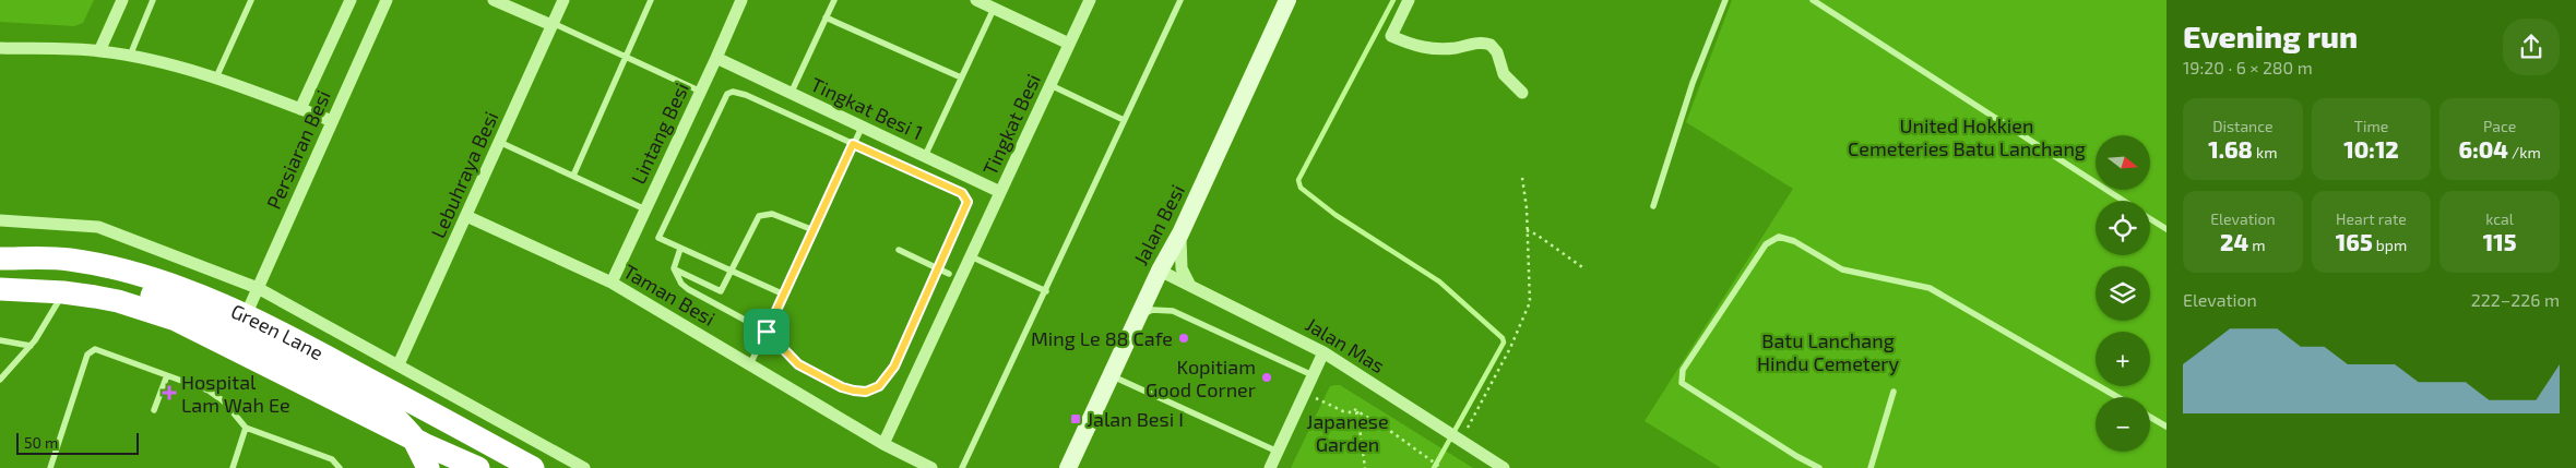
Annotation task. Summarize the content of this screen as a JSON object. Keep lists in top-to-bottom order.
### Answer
{
  "streets": {
    "highway": ["Green Lane"],
    "street": [
      "Tingkat Besi 1",
      "Tingkat Besi",
      "Lintang Besi",
      "Persiaran Besi",
      "Lebuhraya Besi",
      "Jalan Besi",
      "Taman Besi",
      "Jalan Mas"
    ]
  },
  "crossings": [
    ["Tingkat Besi 1", "Tingkat Besi"],
    ["Tingkat Besi 1", "Lintang Besi"],
    ["Tingkat Besi", "Taman Besi"],
    ["Lintang Besi", "Taman Besi"],
    ["Persiaran Besi", "Green Lane"],
    ["Lebuhraya Besi", "Taman Besi"],
    ["Jalan Besi", "Jalan Mas"]
  ],
  "parks": ["United Hokkien Cemeteries Batu Lanchang", "Batu Lanchang Hindu Cemetery", "Japanese Garden"],
  "places": {
    "other": ["Ming Le 88 Cafe", "Kopitiam Good Corner"],
    "health": ["Hospital Lam Wah Ee"],
    "transit": ["Jalan Besi I"]
  },
  "scale_bar": "50 m",
  "north": "right",
  "page": {
    "heading": ["Evening run", "19:20 · 6 × 280 m"],
    "stats": [
      ["Distance", "1.68 km"],
      ["Time", "10:12"],
      ["Pace", "6:04 /km"],
      ["Elevation", "24 m"],
      ["Heart rate", "165 bpm"],
      ["kcal", "115"]
    ],
    "map_buttons": ["+", "−"],
    "chart": ["Elevation", "222–226 m"],
    "scale": "50 m"
  }
}
